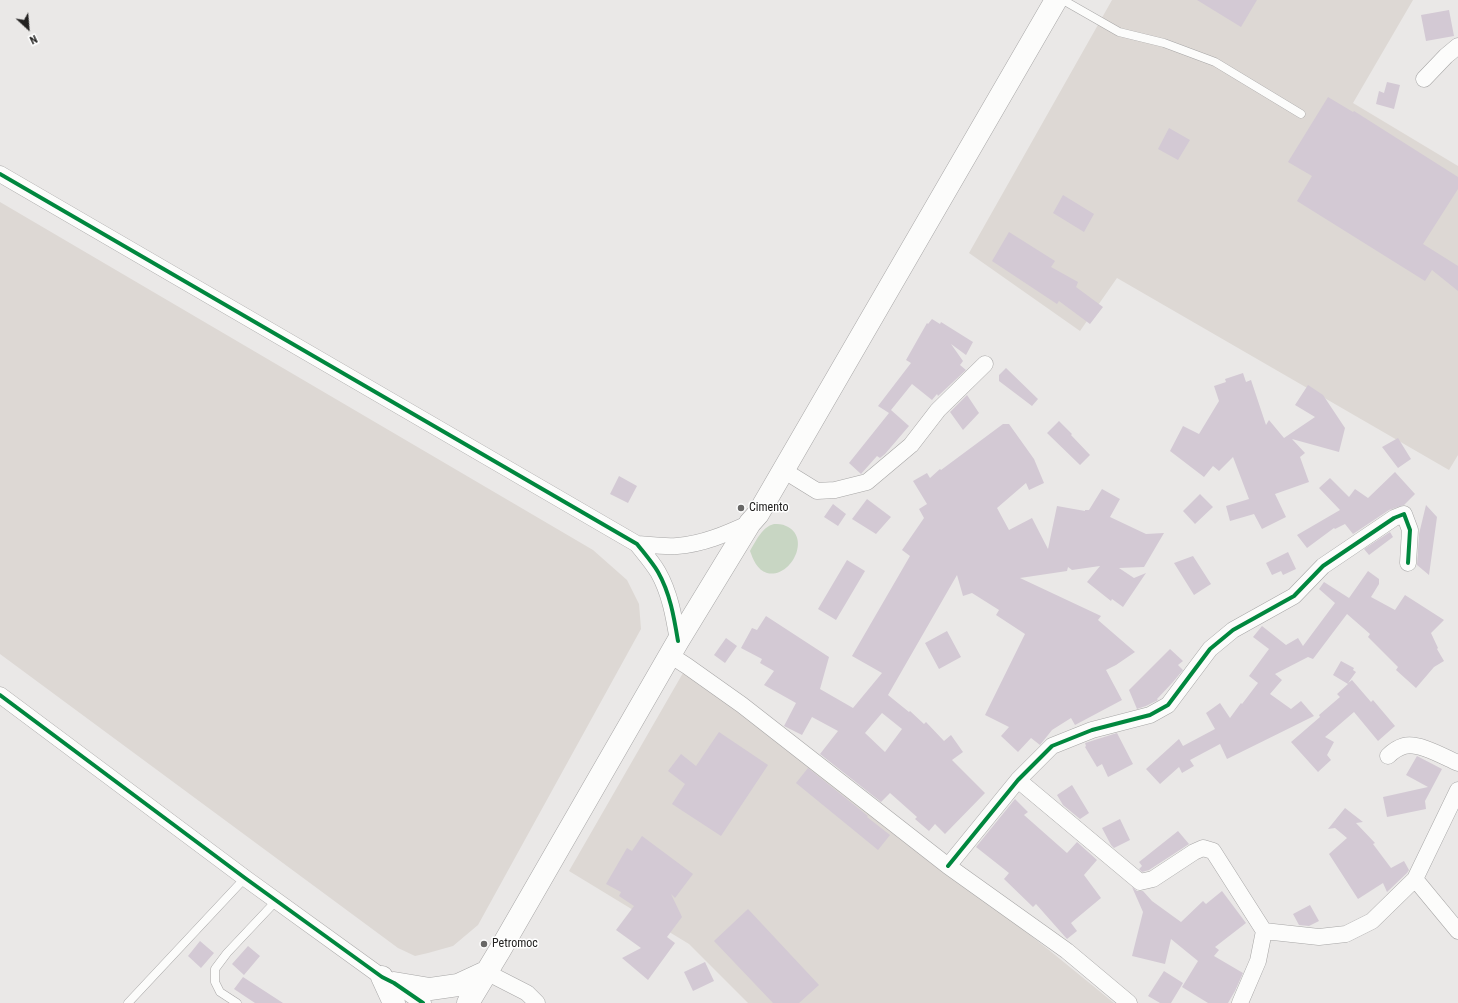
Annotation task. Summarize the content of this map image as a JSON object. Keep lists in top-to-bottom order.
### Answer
{
  "places": ["Cimento", "Petromoc"],
  "north": "bottom right"
}
